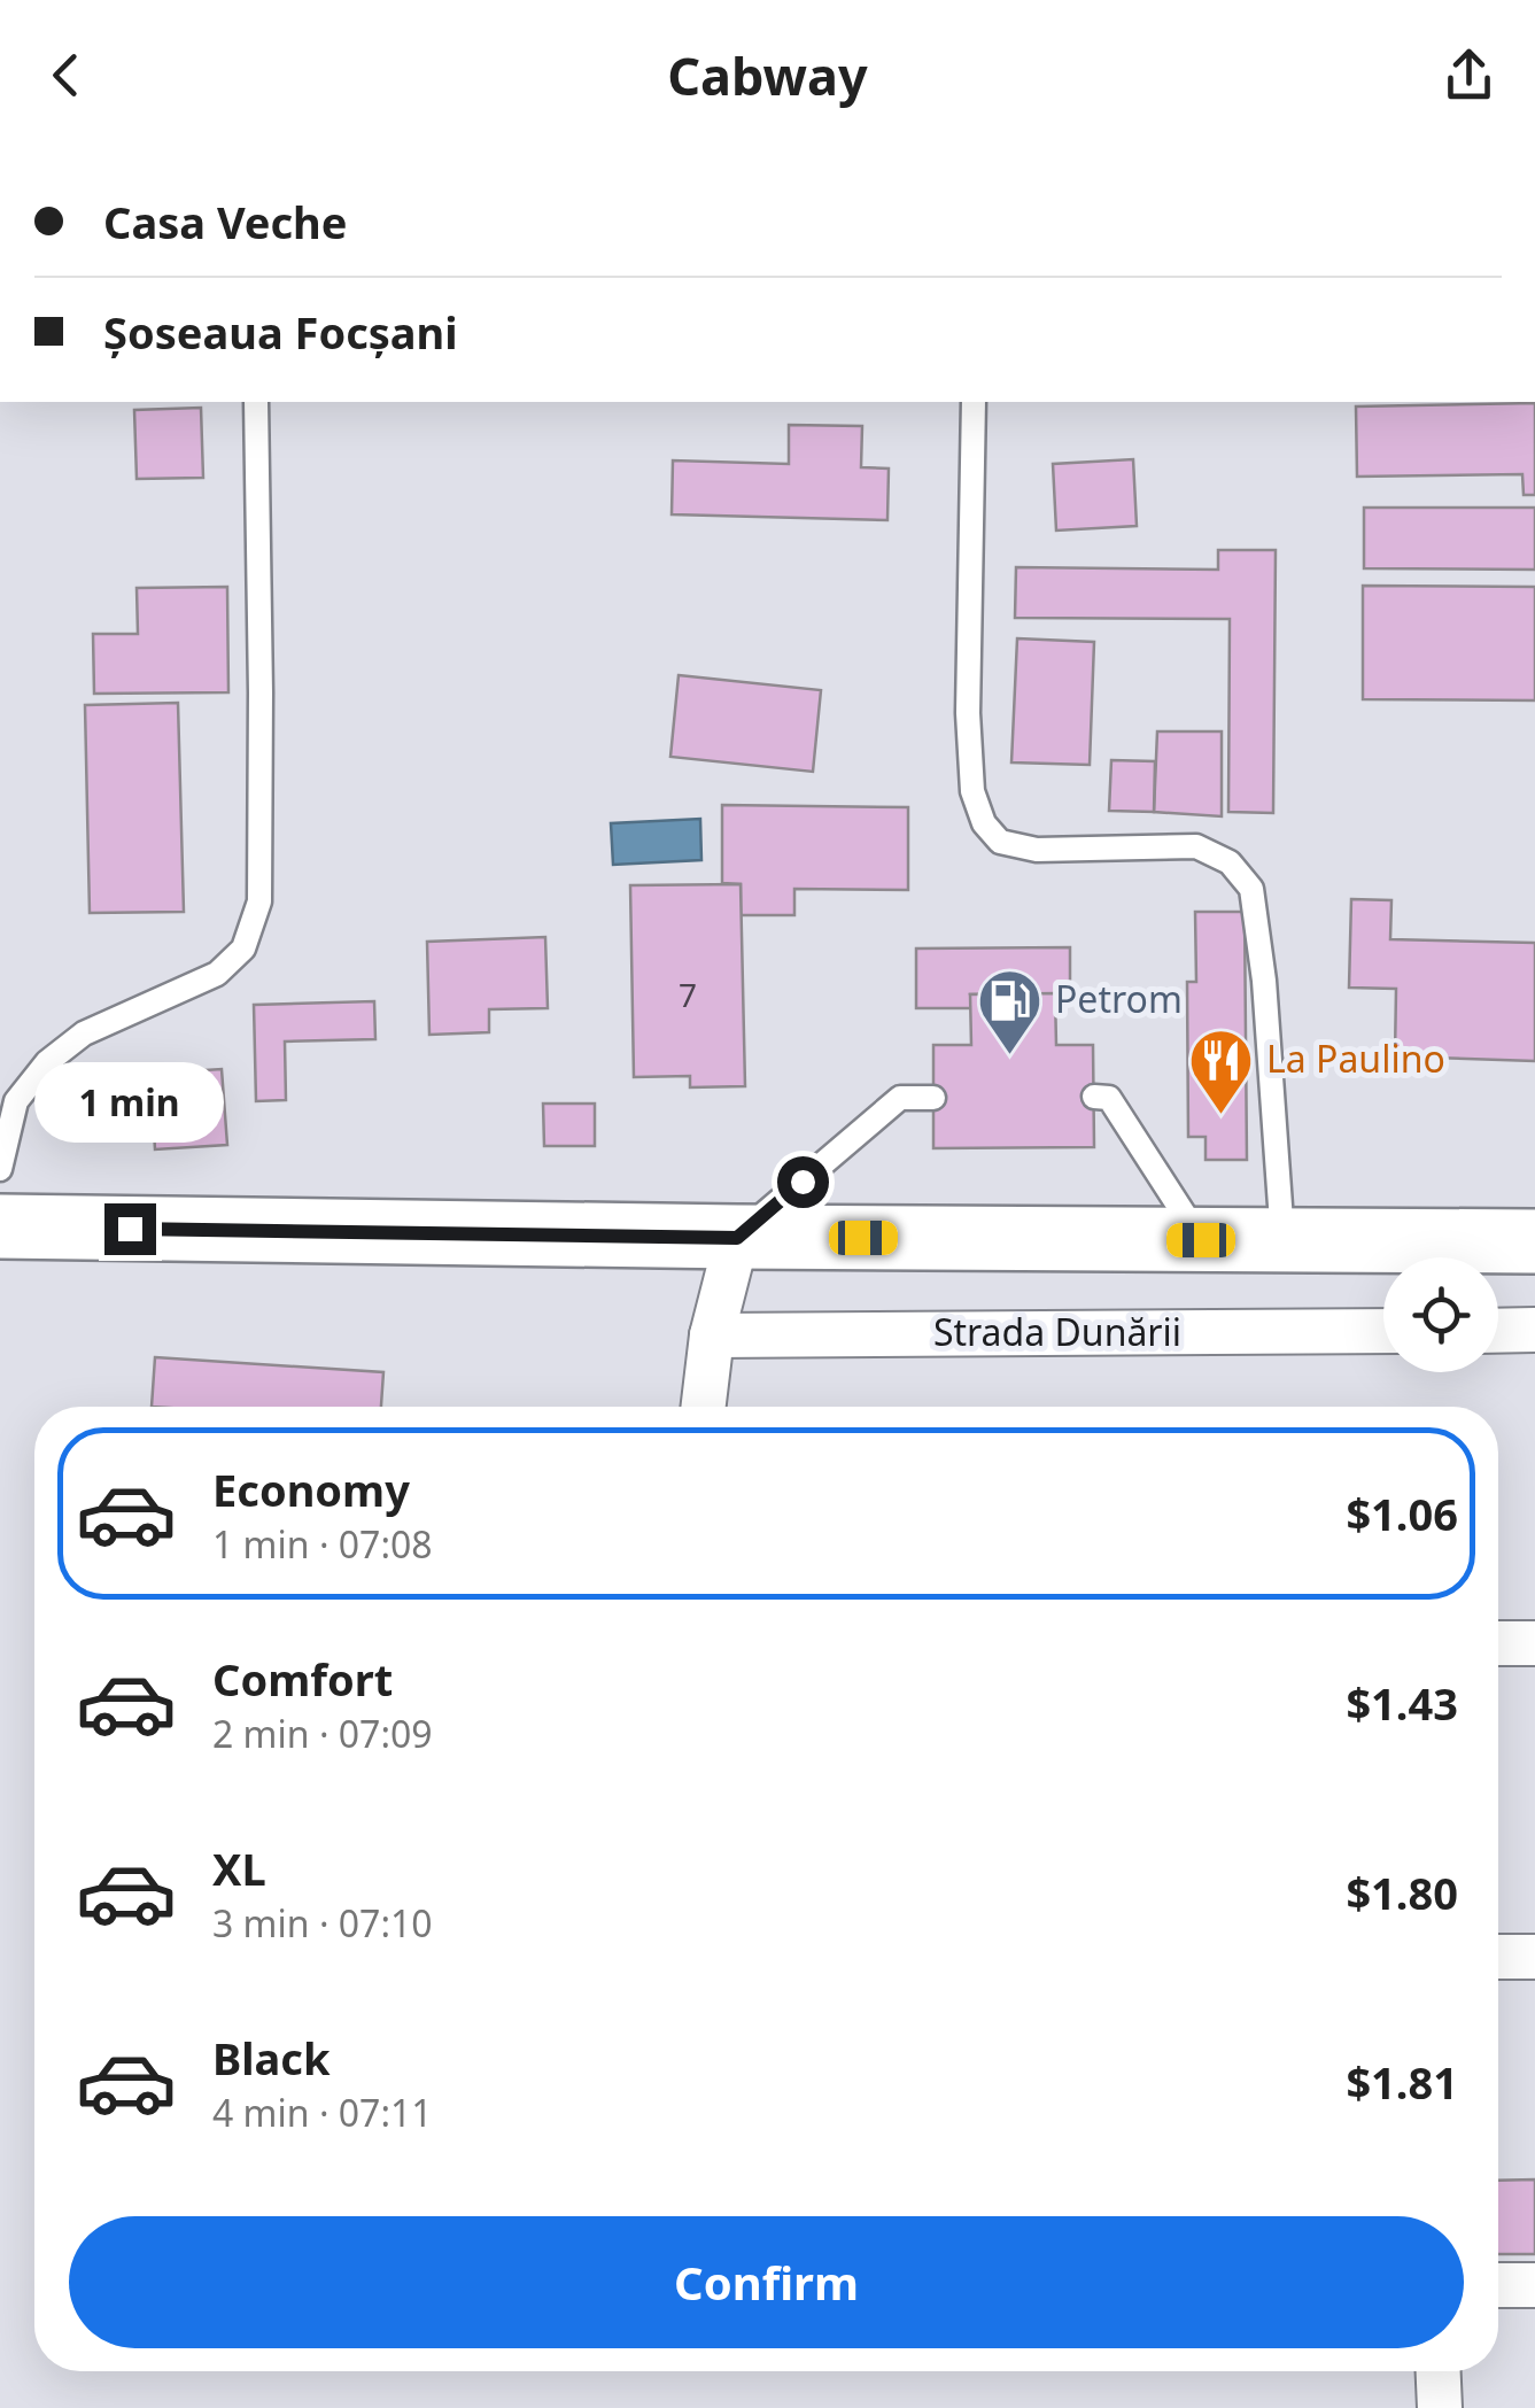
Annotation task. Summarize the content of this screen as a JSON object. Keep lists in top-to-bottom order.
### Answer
{
  "streets": {
    "street": ["Strada Dunării"]
  },
  "places": {
    "fuel station": ["Petrom"],
    "restaurant": ["La Paulino"]
  },
  "house_numbers": ["7"],
  "page": {
    "header": "Cabway",
    "banner": ["Casa Veche", "Șoseaua Focșani"],
    "bubble": "1 min",
    "list": [
      {
        "name": "Economy",
        "note": "1 min · 07:08",
        "value": "$1.06"
      },
      {
        "name": "Comfort",
        "note": "2 min · 07:09",
        "value": "$1.43"
      },
      {
        "name": "XL",
        "note": "3 min · 07:10",
        "value": "$1.80"
      },
      {
        "name": "Black",
        "note": "4 min · 07:11",
        "value": "$1.81"
      }
    ],
    "buttons": "Confirm"
  }
}
